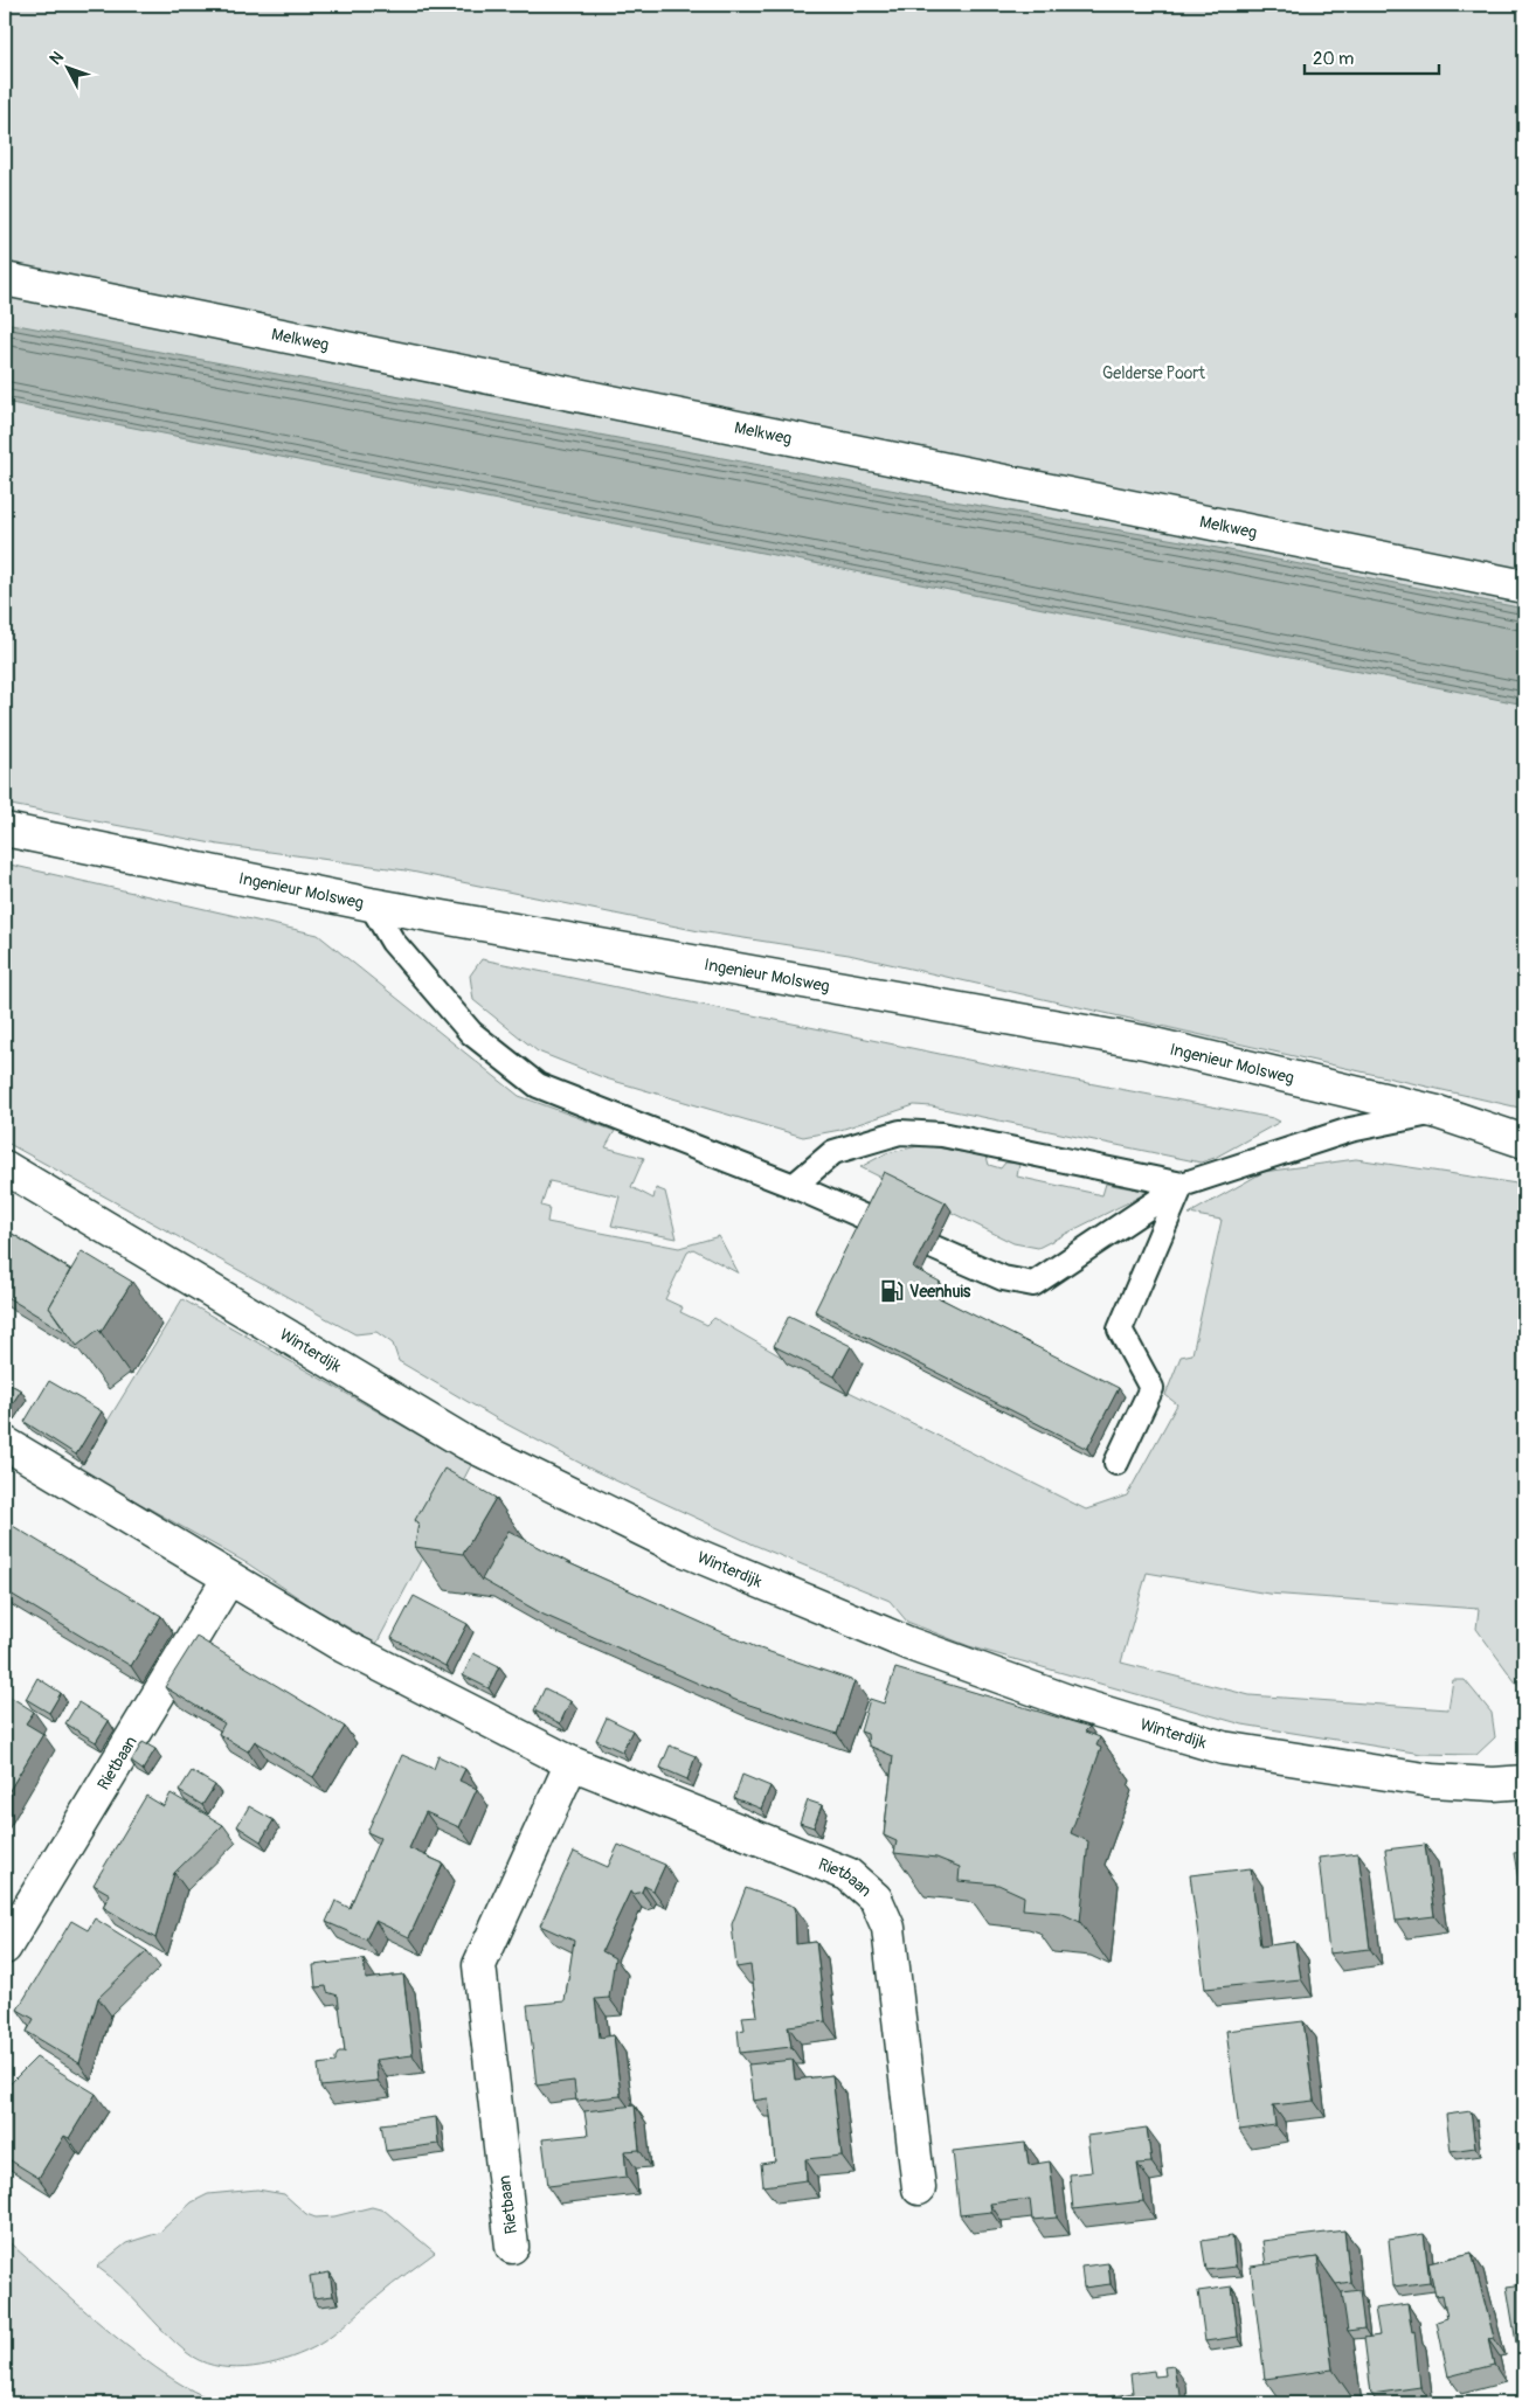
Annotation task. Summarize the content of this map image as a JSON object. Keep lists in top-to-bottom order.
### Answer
{
  "streets": {
    "street": [
      "Melkweg",
      "Ingenieur Molsweg",
      "Winterdijk",
      "Rietbaan"
    ]
  },
  "parks": ["Gelderse Poort"],
  "places": {
    "fuel station": ["Veenhuis"]
  },
  "scale_bar": "20 m",
  "north": "top left"
}
